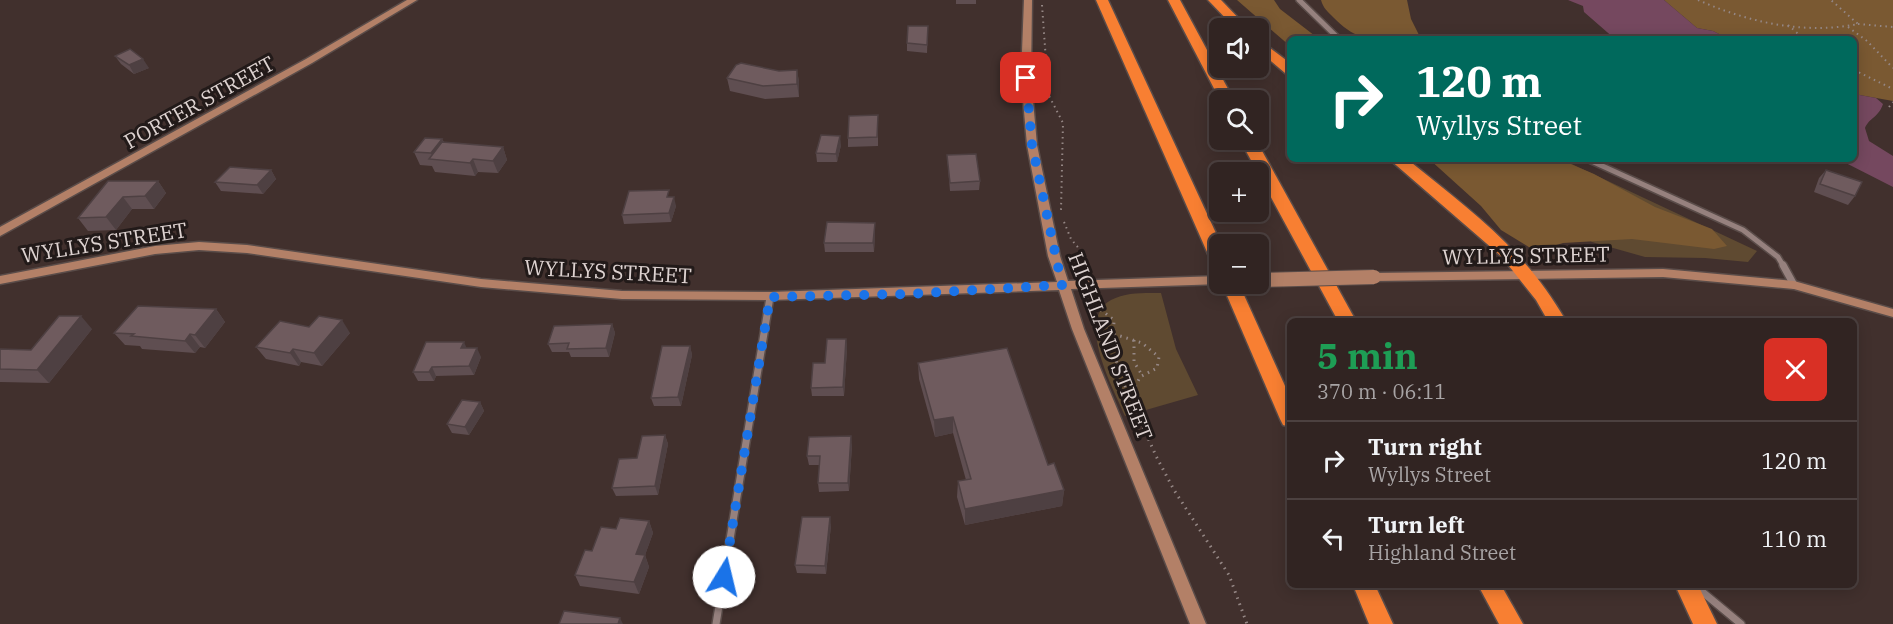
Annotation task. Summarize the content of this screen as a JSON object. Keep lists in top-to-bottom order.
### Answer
{
  "streets": {
    "street": ["PORTER STREET", "WYLLYS STREET", "HIGHLAND STREET"]
  },
  "crossings": [
    ["WYLLYS STREET", "HIGHLAND STREET"]
  ],
  "page": {
    "map_buttons": ["+", "−"],
    "turn": ["120 m", "Wyllys Street"],
    "heading": ["5 min", "370 m · 06:11"],
    "list": [
      {
        "name": "Turn right",
        "note": "Wyllys Street",
        "value": "120 m"
      },
      {
        "name": "Turn left",
        "note": "Highland Street",
        "value": "110 m"
      }
    ]
  }
}
